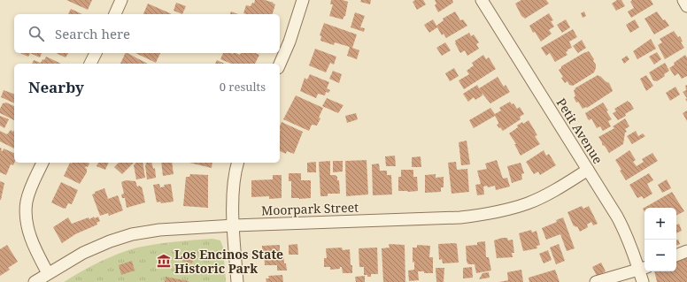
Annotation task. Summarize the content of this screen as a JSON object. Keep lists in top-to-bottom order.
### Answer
{
  "streets": {
    "street": ["Petit Avenue", "Moorpark Street"]
  },
  "crossings": [
    ["Petit Avenue", "Moorpark Street"]
  ],
  "places": {
    "museum": ["Los Encinos State Historic Park"]
  },
  "page": {
    "search": "Search here",
    "heading": ["Nearby", "0 results"],
    "map_buttons": ["+", "−"]
  }
}
